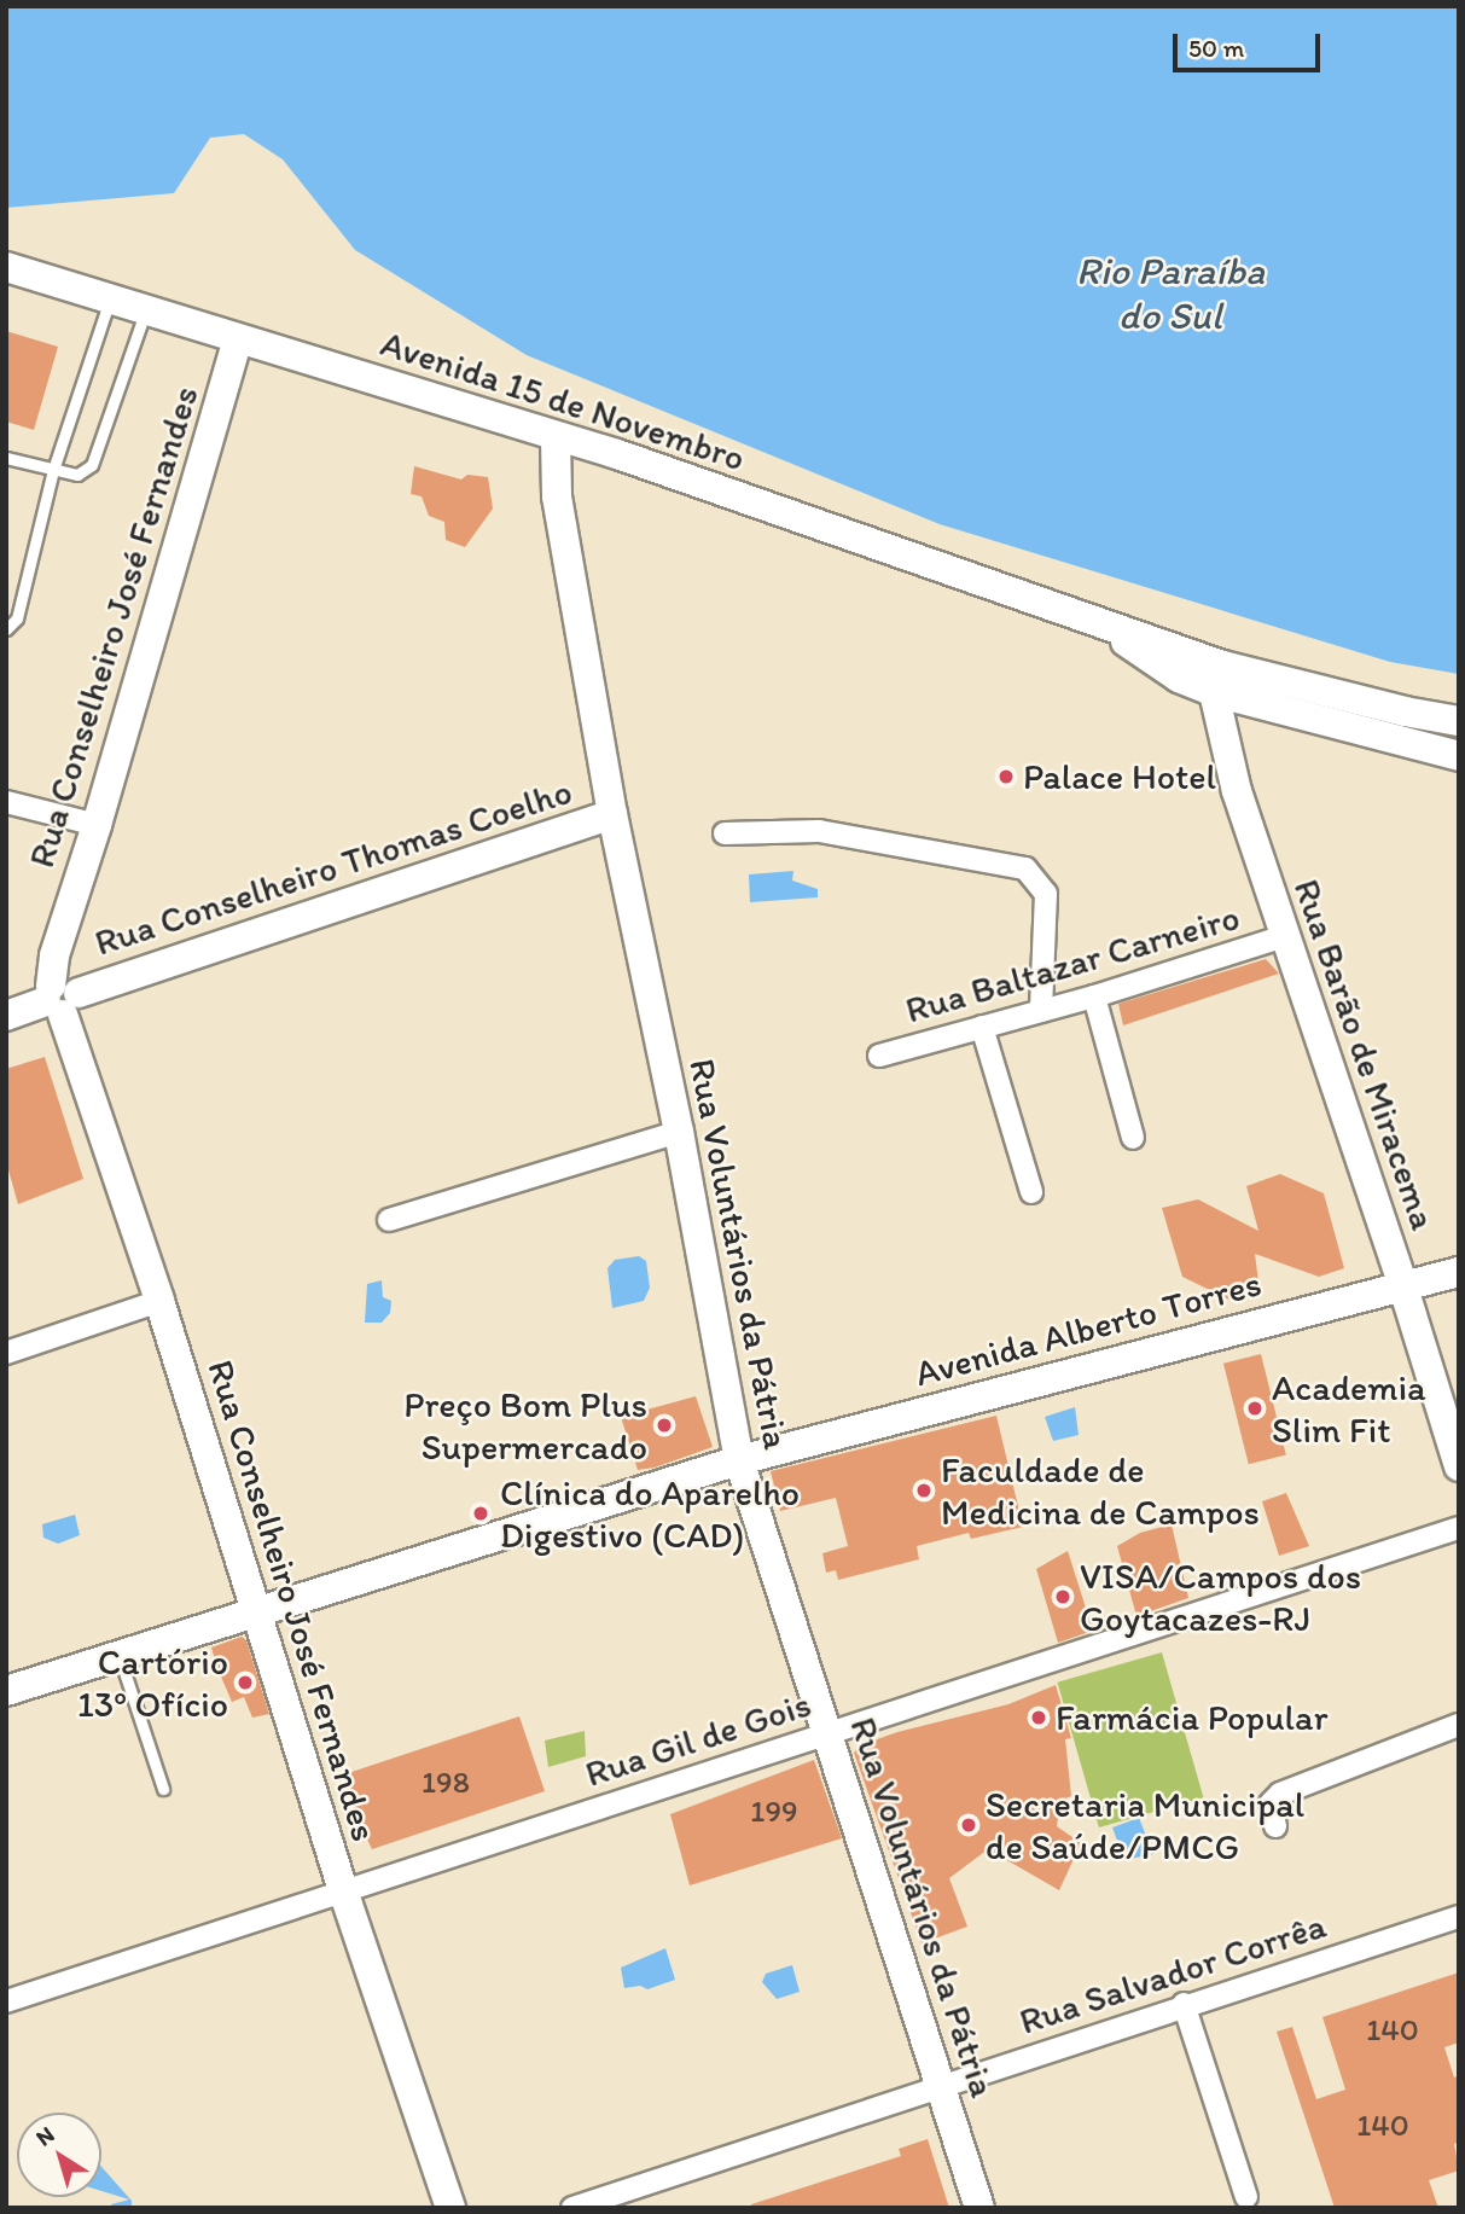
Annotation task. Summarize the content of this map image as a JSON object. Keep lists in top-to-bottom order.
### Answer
{
  "streets": {
    "main road": [
      "Avenida 15 de Novembro",
      "Rua Conselheiro José Fernandes",
      "Rua Conselheiro Thomas Coelho",
      "Rua Barão de Miracema",
      "Rua Voluntários da Pátria",
      "Avenida Alberto Torres"
    ],
    "street": ["Rua Baltazar Carneiro", "Rua Gil de Gois", "Rua Salvador Corrêa"]
  },
  "crossings": [
    ["Avenida 15 de Novembro", "Rua Conselheiro José Fernandes"],
    ["Avenida 15 de Novembro", "Rua Barão de Miracema"],
    ["Avenida 15 de Novembro", "Rua Voluntários da Pátria"],
    ["Rua Conselheiro José Fernandes", "Rua Conselheiro Thomas Coelho"],
    ["Rua Conselheiro José Fernandes", "Avenida Alberto Torres"],
    ["Rua Conselheiro José Fernandes", "Rua Gil de Gois"],
    ["Rua Conselheiro Thomas Coelho", "Rua Voluntários da Pátria"],
    ["Rua Baltazar Carneiro", "Rua Barão de Miracema"],
    ["Rua Barão de Miracema", "Avenida Alberto Torres"],
    ["Rua Voluntários da Pátria", "Avenida Alberto Torres"],
    ["Rua Voluntários da Pátria", "Rua Gil de Gois"],
    ["Rua Voluntários da Pátria", "Rua Salvador Corrêa"]
  ],
  "water": ["Rio Paraíba do Sul"],
  "places": [
    "Palace Hotel",
    "Academia Slim Fit",
    "Preço Bom Plus Supermercado",
    "Faculdade de Medicina de Campos",
    "Clínica do Aparelho Digestivo (CAD)",
    "VISA/Campos dos Goytacazes-RJ",
    "Cartório 13º Ofício",
    "Farmácia Popular",
    "Secretaria Municipal de Saúde/PMCG"
  ],
  "house_numbers": [
    "198",
    "199",
    "140",
    "140"
  ],
  "scale_bar": "50 m",
  "north": "top left"
}
